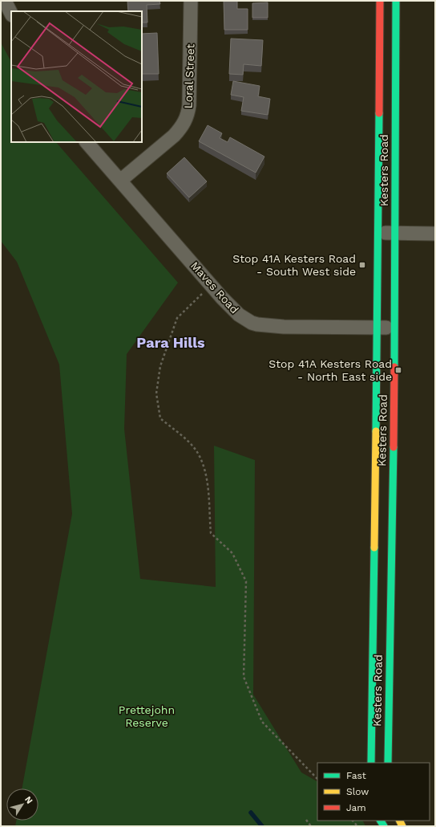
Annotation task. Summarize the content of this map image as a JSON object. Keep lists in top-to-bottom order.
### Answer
{
  "streets": {
    "main road": ["Kesters Road"],
    "street": ["Loral Street", "Maves Road"]
  },
  "crossings": [
    ["Loral Street", "Maves Road"],
    ["Kesters Road", "Maves Road"]
  ],
  "districts": ["Para Hills"],
  "parks": ["Prettejohn Reserve"],
  "places": {
    "transit": ["Stop 41A Kesters Road - South West side", "Stop 41A Kesters Road - North East side"]
  },
  "legend": ["Fast", "Slow", "Jam"],
  "north": "top right"
}
